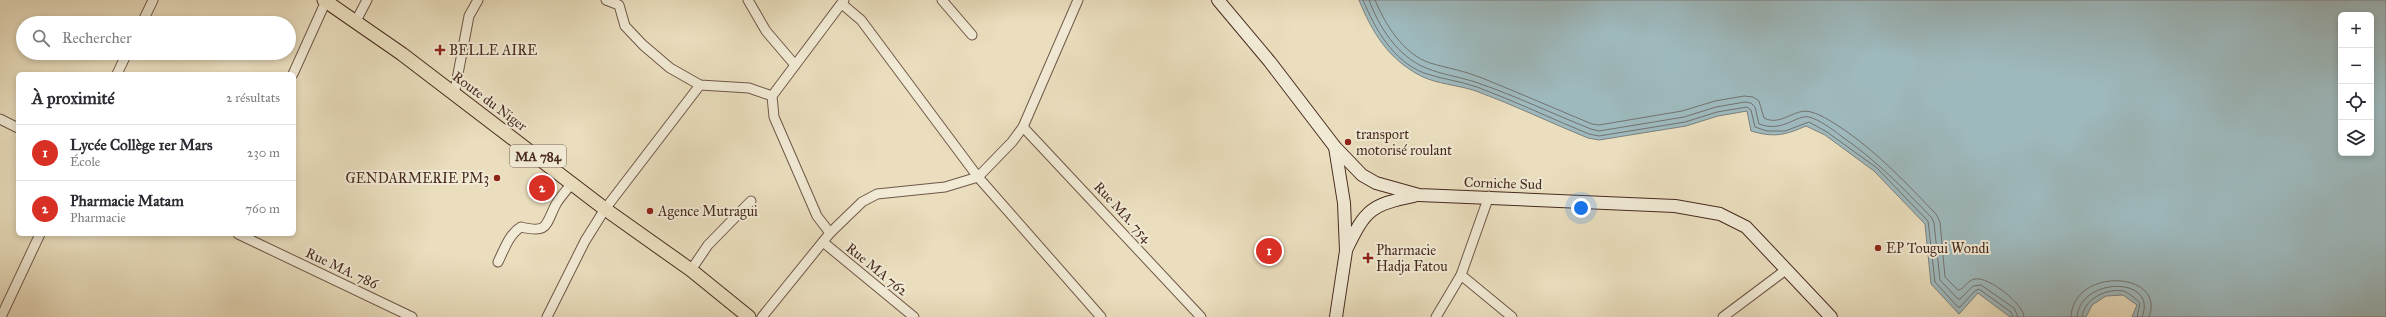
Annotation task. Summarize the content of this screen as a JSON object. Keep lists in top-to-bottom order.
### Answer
{
  "streets": {
    "main road": ["Route du Niger", "MA 784", "Corniche Sud"],
    "street": ["Rue MA. 754", "Rue MA. 786", "Rue MA 762"]
  },
  "places": {
    "health": ["BELLE AIRE", "Pharmacie Hadja Fatou"],
    "other": [
      "transport motorisé roulant",
      "GENDARMERIE PM3",
      "Agence Mutragui",
      "EP Tougui Wondi"
    ]
  },
  "page": {
    "map_buttons": ["+", "−"],
    "search": "Rechercher",
    "heading": ["À proximité", "2 résultats"],
    "list": [
      {
        "mark": "1",
        "name": "Lycée Collège 1er Mars",
        "note": "École",
        "value": "230 m"
      },
      {
        "mark": "2",
        "name": "Pharmacie Matam",
        "note": "Pharmacie",
        "value": "760 m"
      }
    ],
    "pins": ["2", "1"]
  }
}
